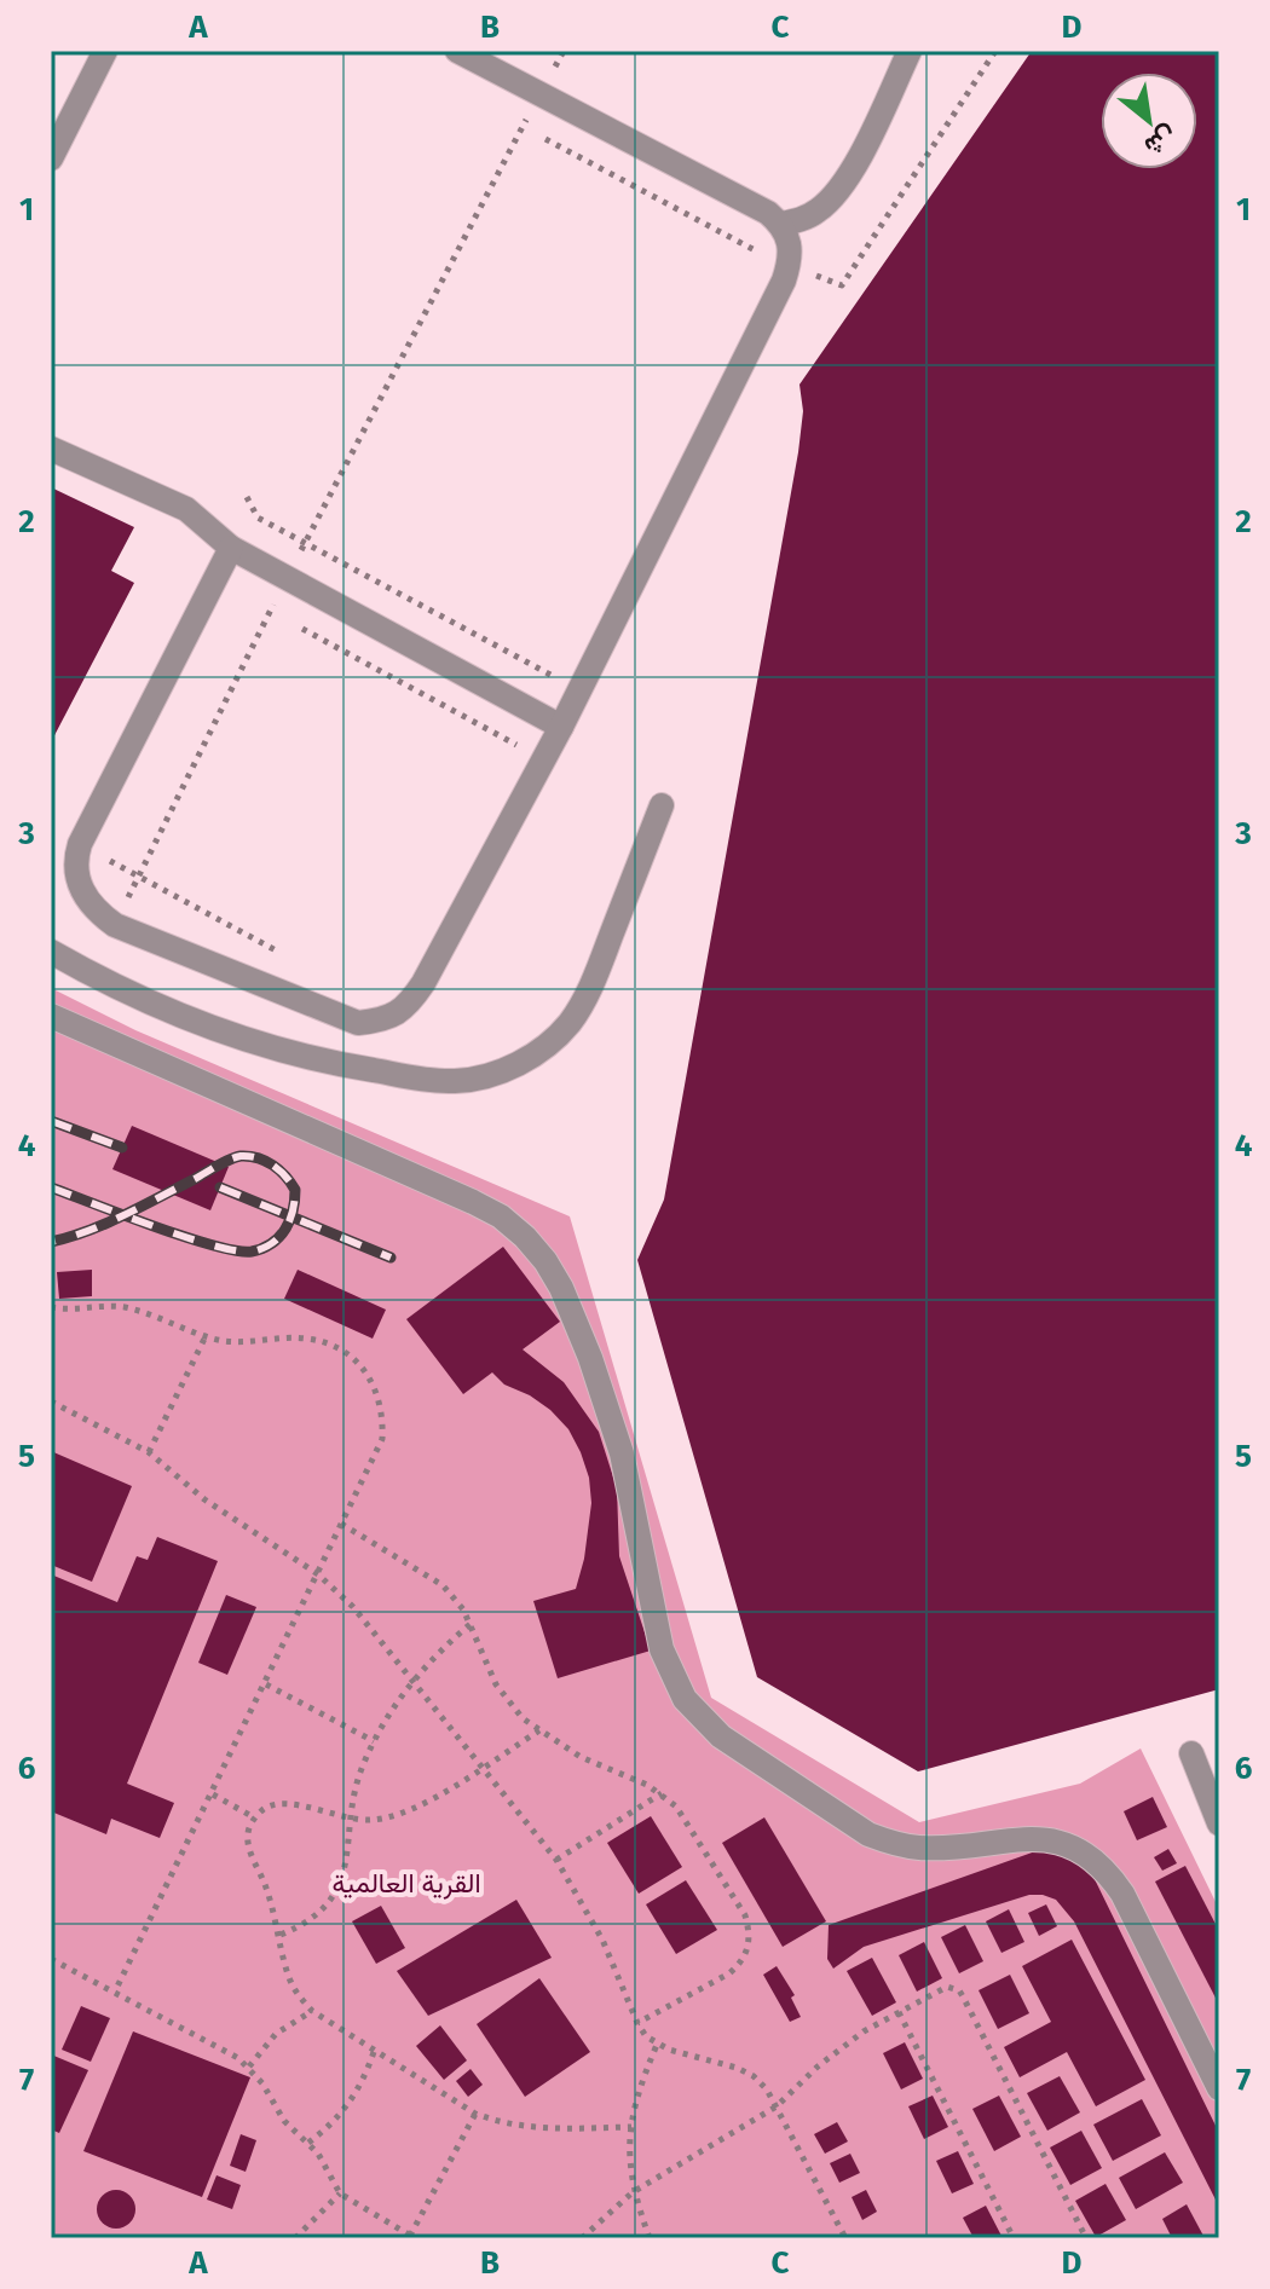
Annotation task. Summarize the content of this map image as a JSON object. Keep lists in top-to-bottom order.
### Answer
{
  "parks": ["القرية العالمية"],
  "north": "bottom right",
  "grid": {
    "columns": [
      "A",
      "B",
      "C",
      "D"
    ],
    "rows": [
      "1",
      "2",
      "3",
      "4",
      "5",
      "6",
      "7"
    ]
  }
}
